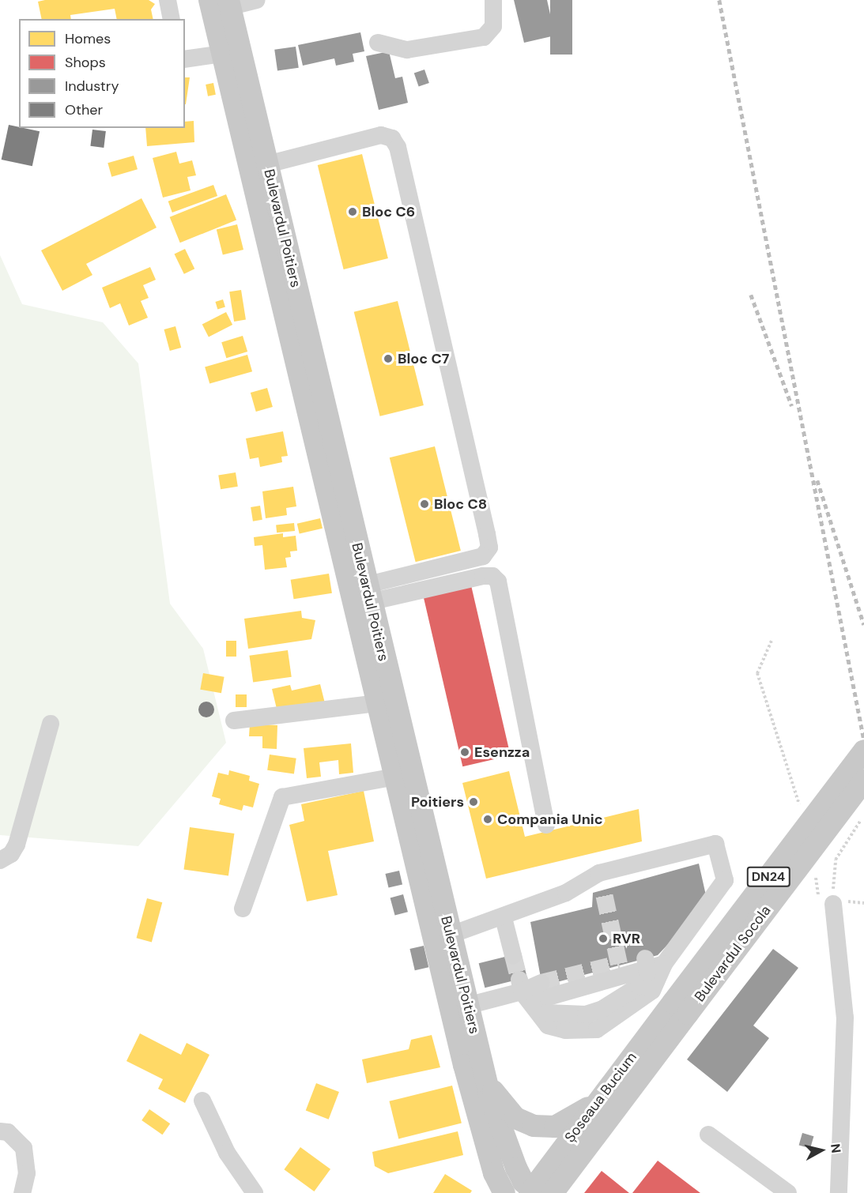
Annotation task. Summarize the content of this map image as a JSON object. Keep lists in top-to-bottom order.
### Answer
{
  "streets": {
    "main road": [
      "Bulevardul Poitiers",
      "DN24",
      "Bulevardul Socola",
      "Șoseaua Bucium"
    ]
  },
  "crossings": [
    ["Bulevardul Poitiers", "Șoseaua Bucium"],
    ["Bulevardul Socola", "Șoseaua Bucium"]
  ],
  "places": [
    "Bloc C6",
    "Bloc C7",
    "Bloc C8",
    "Esenzza",
    "Poitiers",
    "Compania Unic",
    "RVR"
  ],
  "legend": [
    "Homes",
    "Shops",
    "Industry",
    "Other"
  ],
  "north": "right"
}
